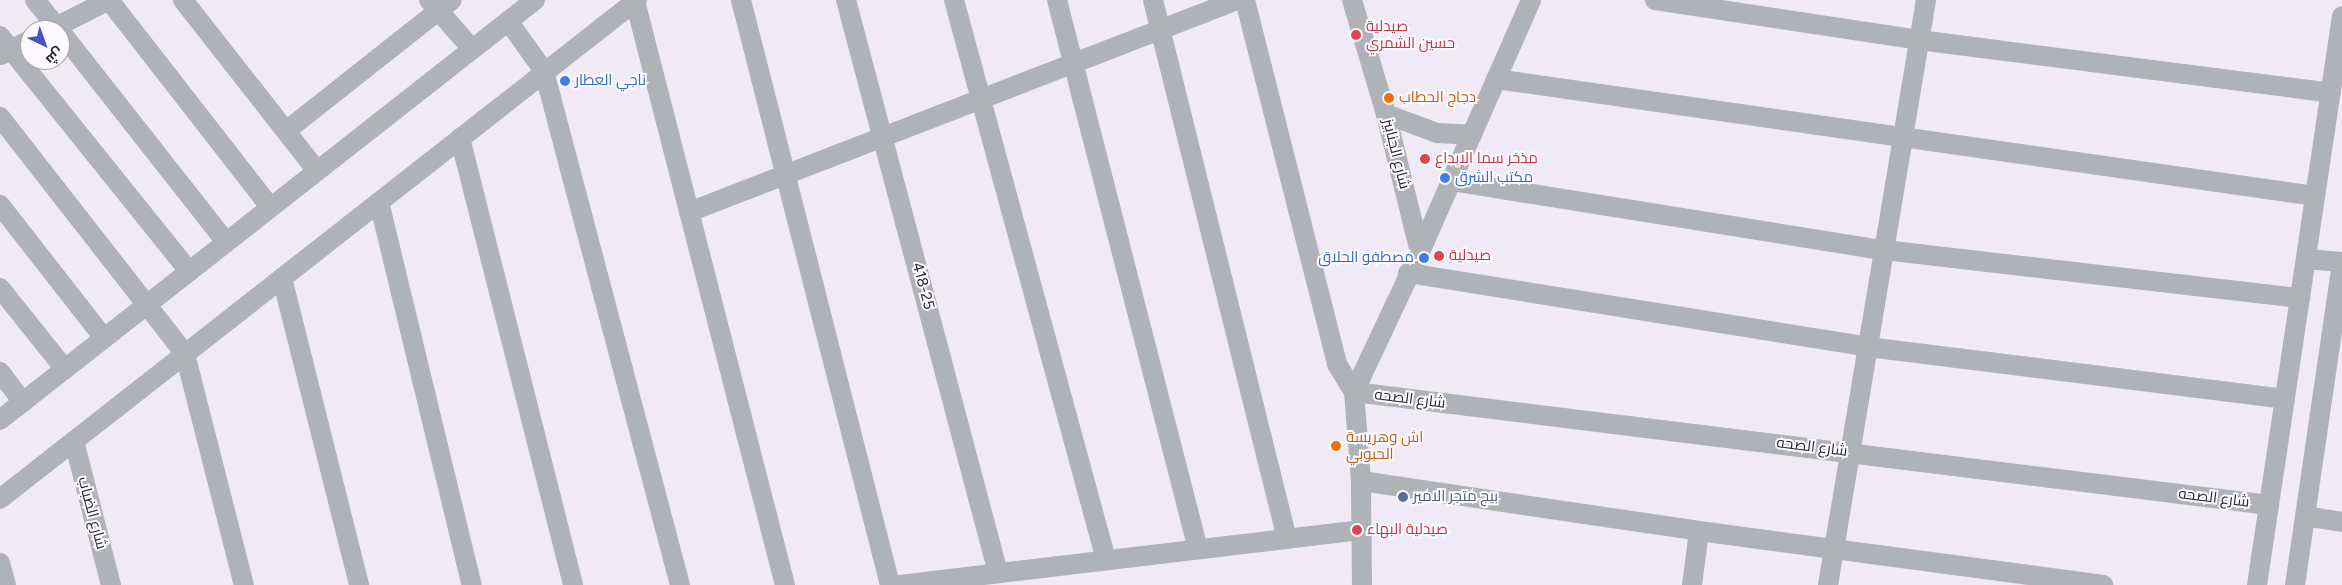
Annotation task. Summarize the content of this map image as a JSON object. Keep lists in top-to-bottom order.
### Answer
{
  "streets": {
    "street": [
      "شارع الجنابيز",
      "418-25",
      "شارع الصحه",
      "شارع الضباب"
    ]
  },
  "places": [
    "صيدلية حسين الشمري",
    "ناجي العطار",
    "دجاج الحطاب",
    "مذخر سما الابداع",
    "مكتب الشرق",
    "صيدلية",
    "مصطفو الحلاق",
    "اش وهريسة الحبوبي",
    "بيج متجر الامير",
    "صيدلية البهاء"
  ],
  "north": "bottom right"
}
